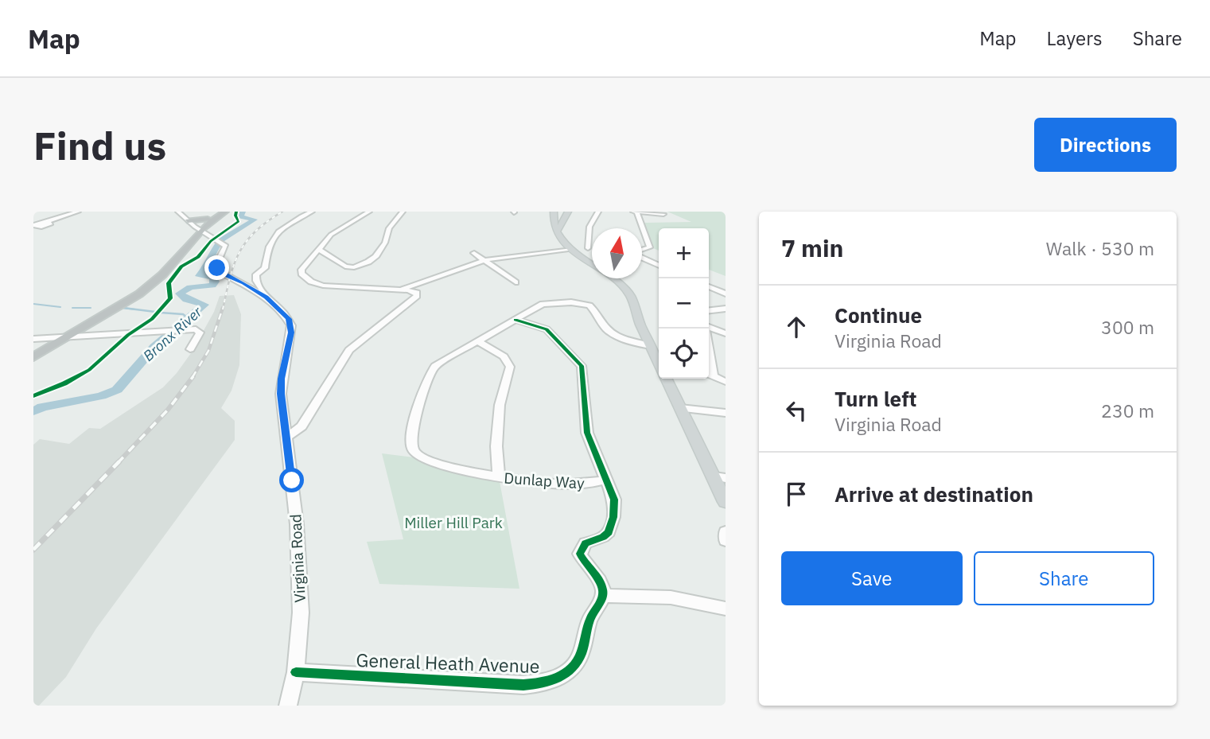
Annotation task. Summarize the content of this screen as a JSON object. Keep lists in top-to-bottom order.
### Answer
{
  "streets": {
    "street": ["Dunlap Way", "Virginia Road", "General Heath Avenue"]
  },
  "crossings": [
    ["Virginia Road", "General Heath Avenue"]
  ],
  "water": ["Bronx River"],
  "parks": ["Miller Hill Park"],
  "north": "top",
  "page": {
    "header": "Map",
    "nav": ["Map", "Layers", "Share"],
    "buttons": [
      "Directions",
      ["Save", "Share"]
    ],
    "title": "Find us",
    "heading": ["7 min", "Walk · 530 m"],
    "map_buttons": ["+", "−"],
    "list": [
      ["Continue", "Virginia Road", "300 m"],
      ["Turn left", "Virginia Road", "230 m"],
      "Arrive at destination"
    ]
  }
}
